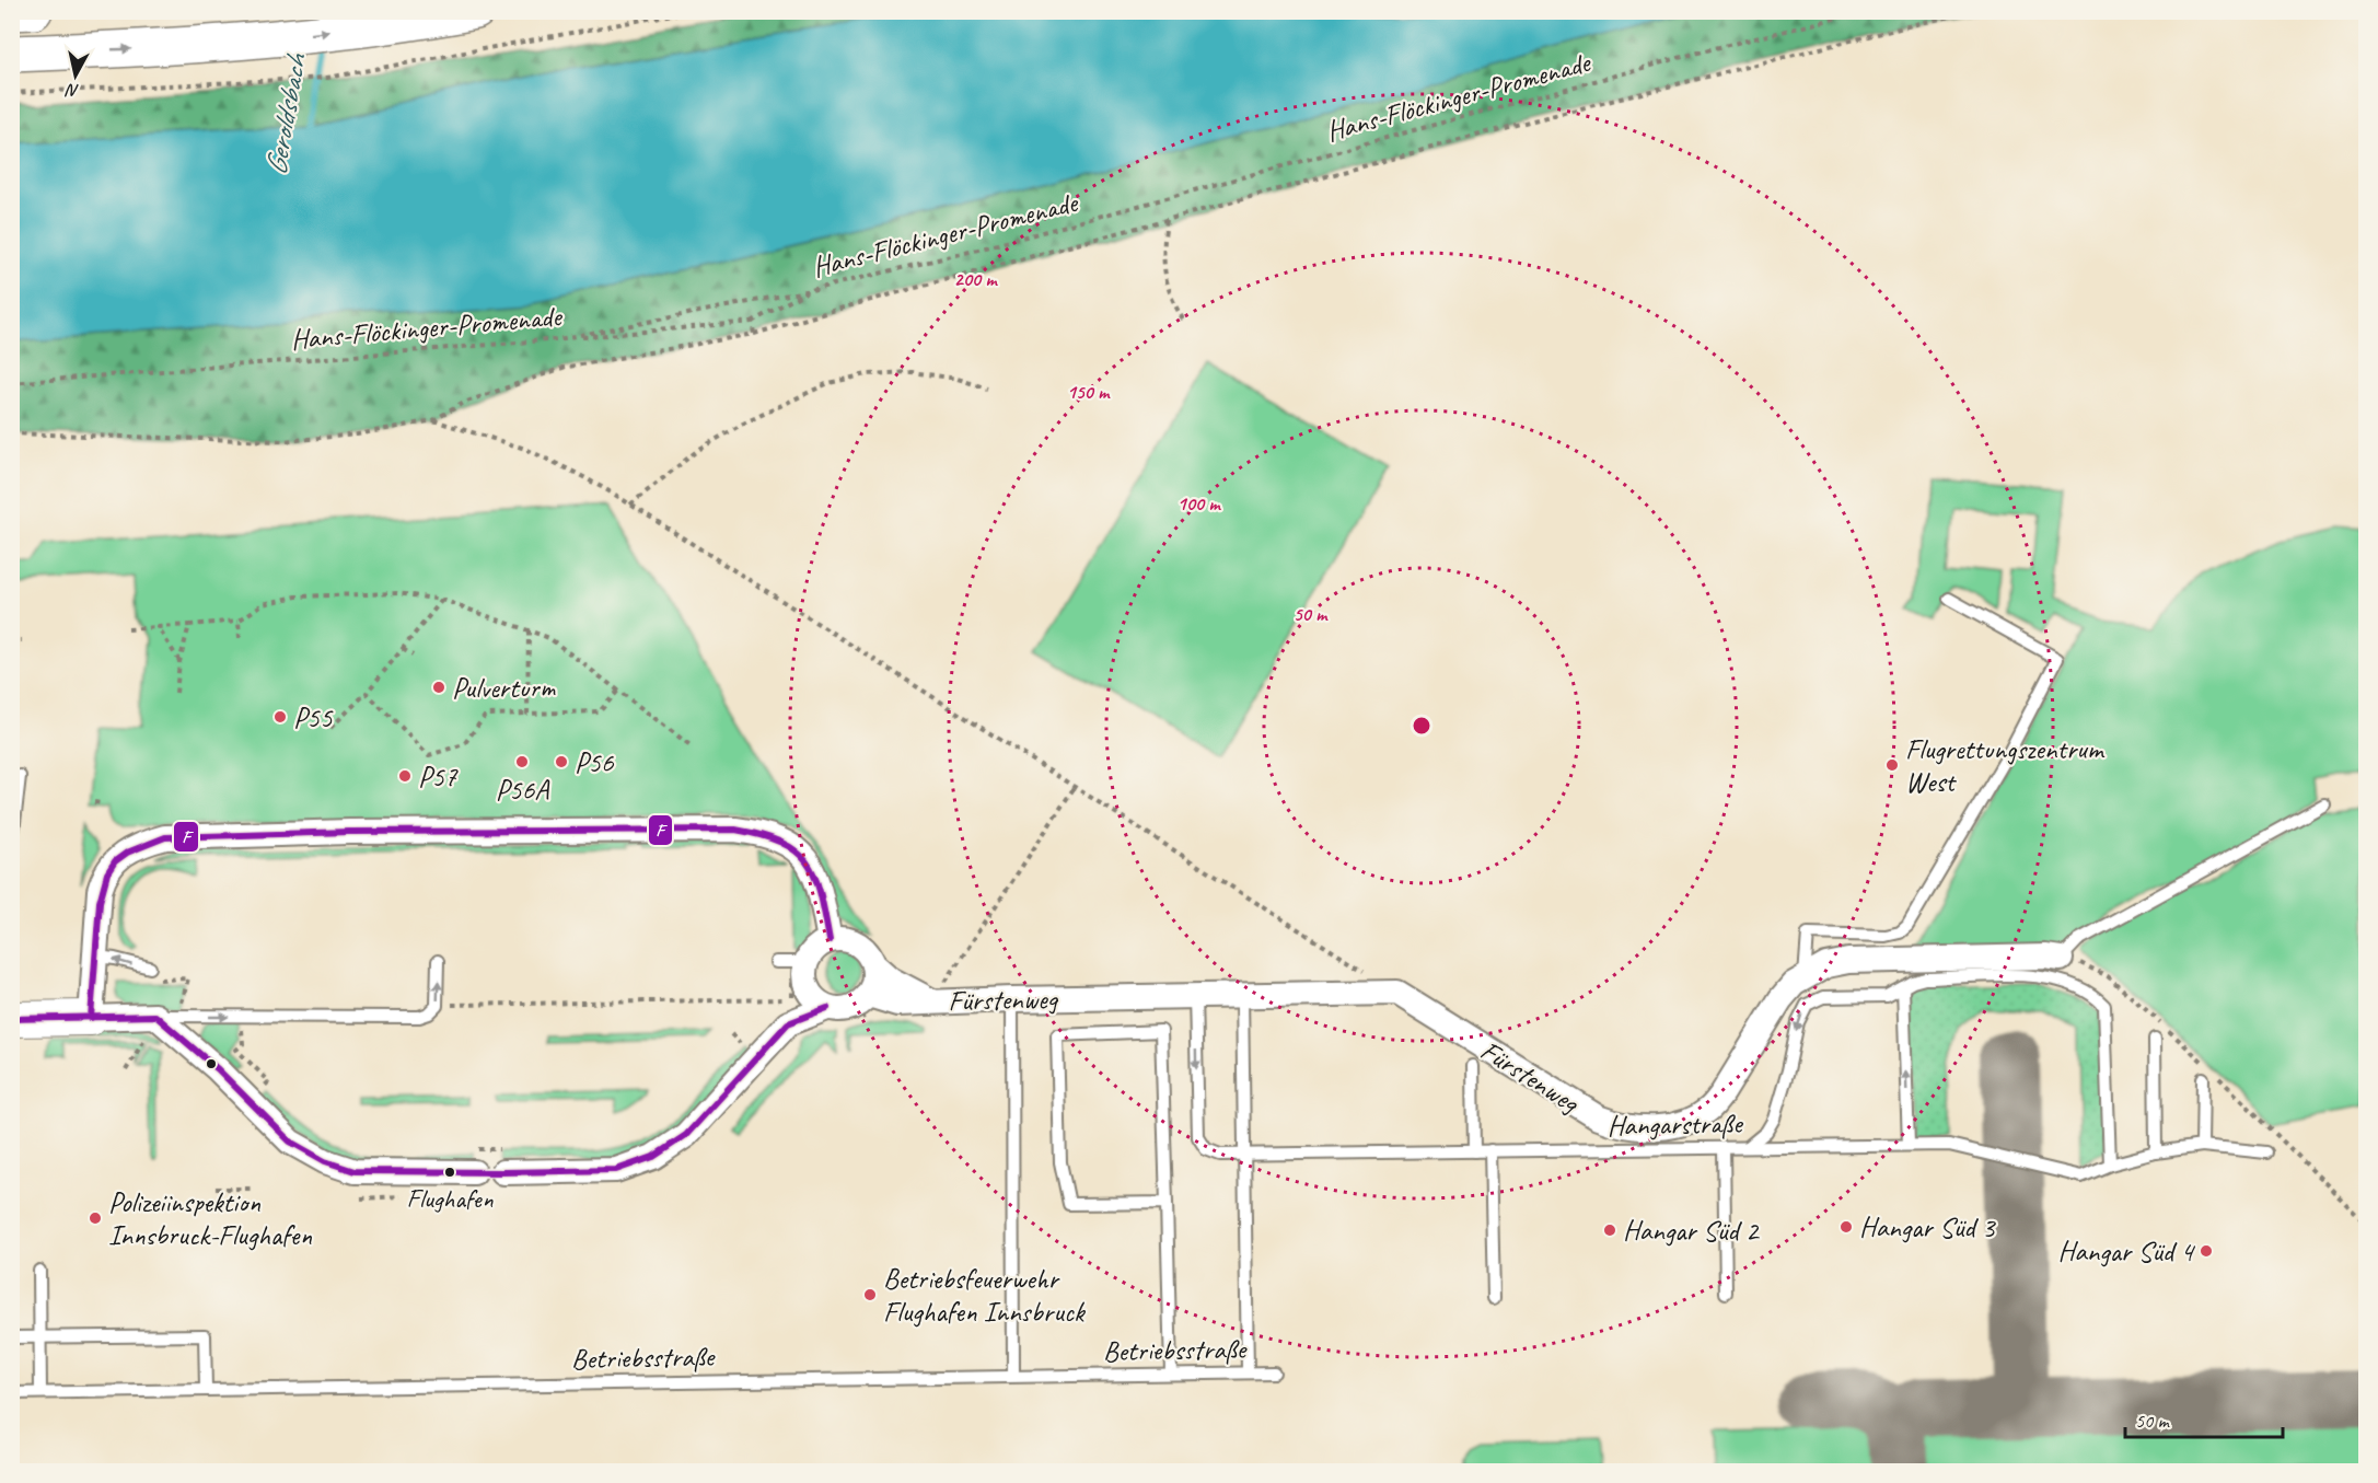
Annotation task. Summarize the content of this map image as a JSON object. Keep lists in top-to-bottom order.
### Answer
{
  "streets": {
    "street": ["Fürstenweg"],
    "lane": ["Hangarstraße", "Betriebsstraße"],
    "path": ["Hans-Flöckinger-Promenade"]
  },
  "crossings": [
    ["Fürstenweg", "Hangarstraße"]
  ],
  "water": ["Geroldsbach"],
  "places": [
    "Pulverturm",
    "P55",
    "P56A",
    "P56",
    "Flugrettungszentrum West",
    "P57",
    "Flughafen",
    "Polizeiinspektion Innsbruck-Flughafen",
    "Hangar Süd 3",
    "Hangar Süd 2",
    "Hangar Süd 4",
    "Betriebsfeuerwehr Flughafen Innsbruck"
  ],
  "lines": ["transit line F"],
  "scale_bar": "50 m",
  "north": "bottom",
  "rings": [
    "200 m",
    "150 m",
    "100 m",
    "50 m"
  ]
}
